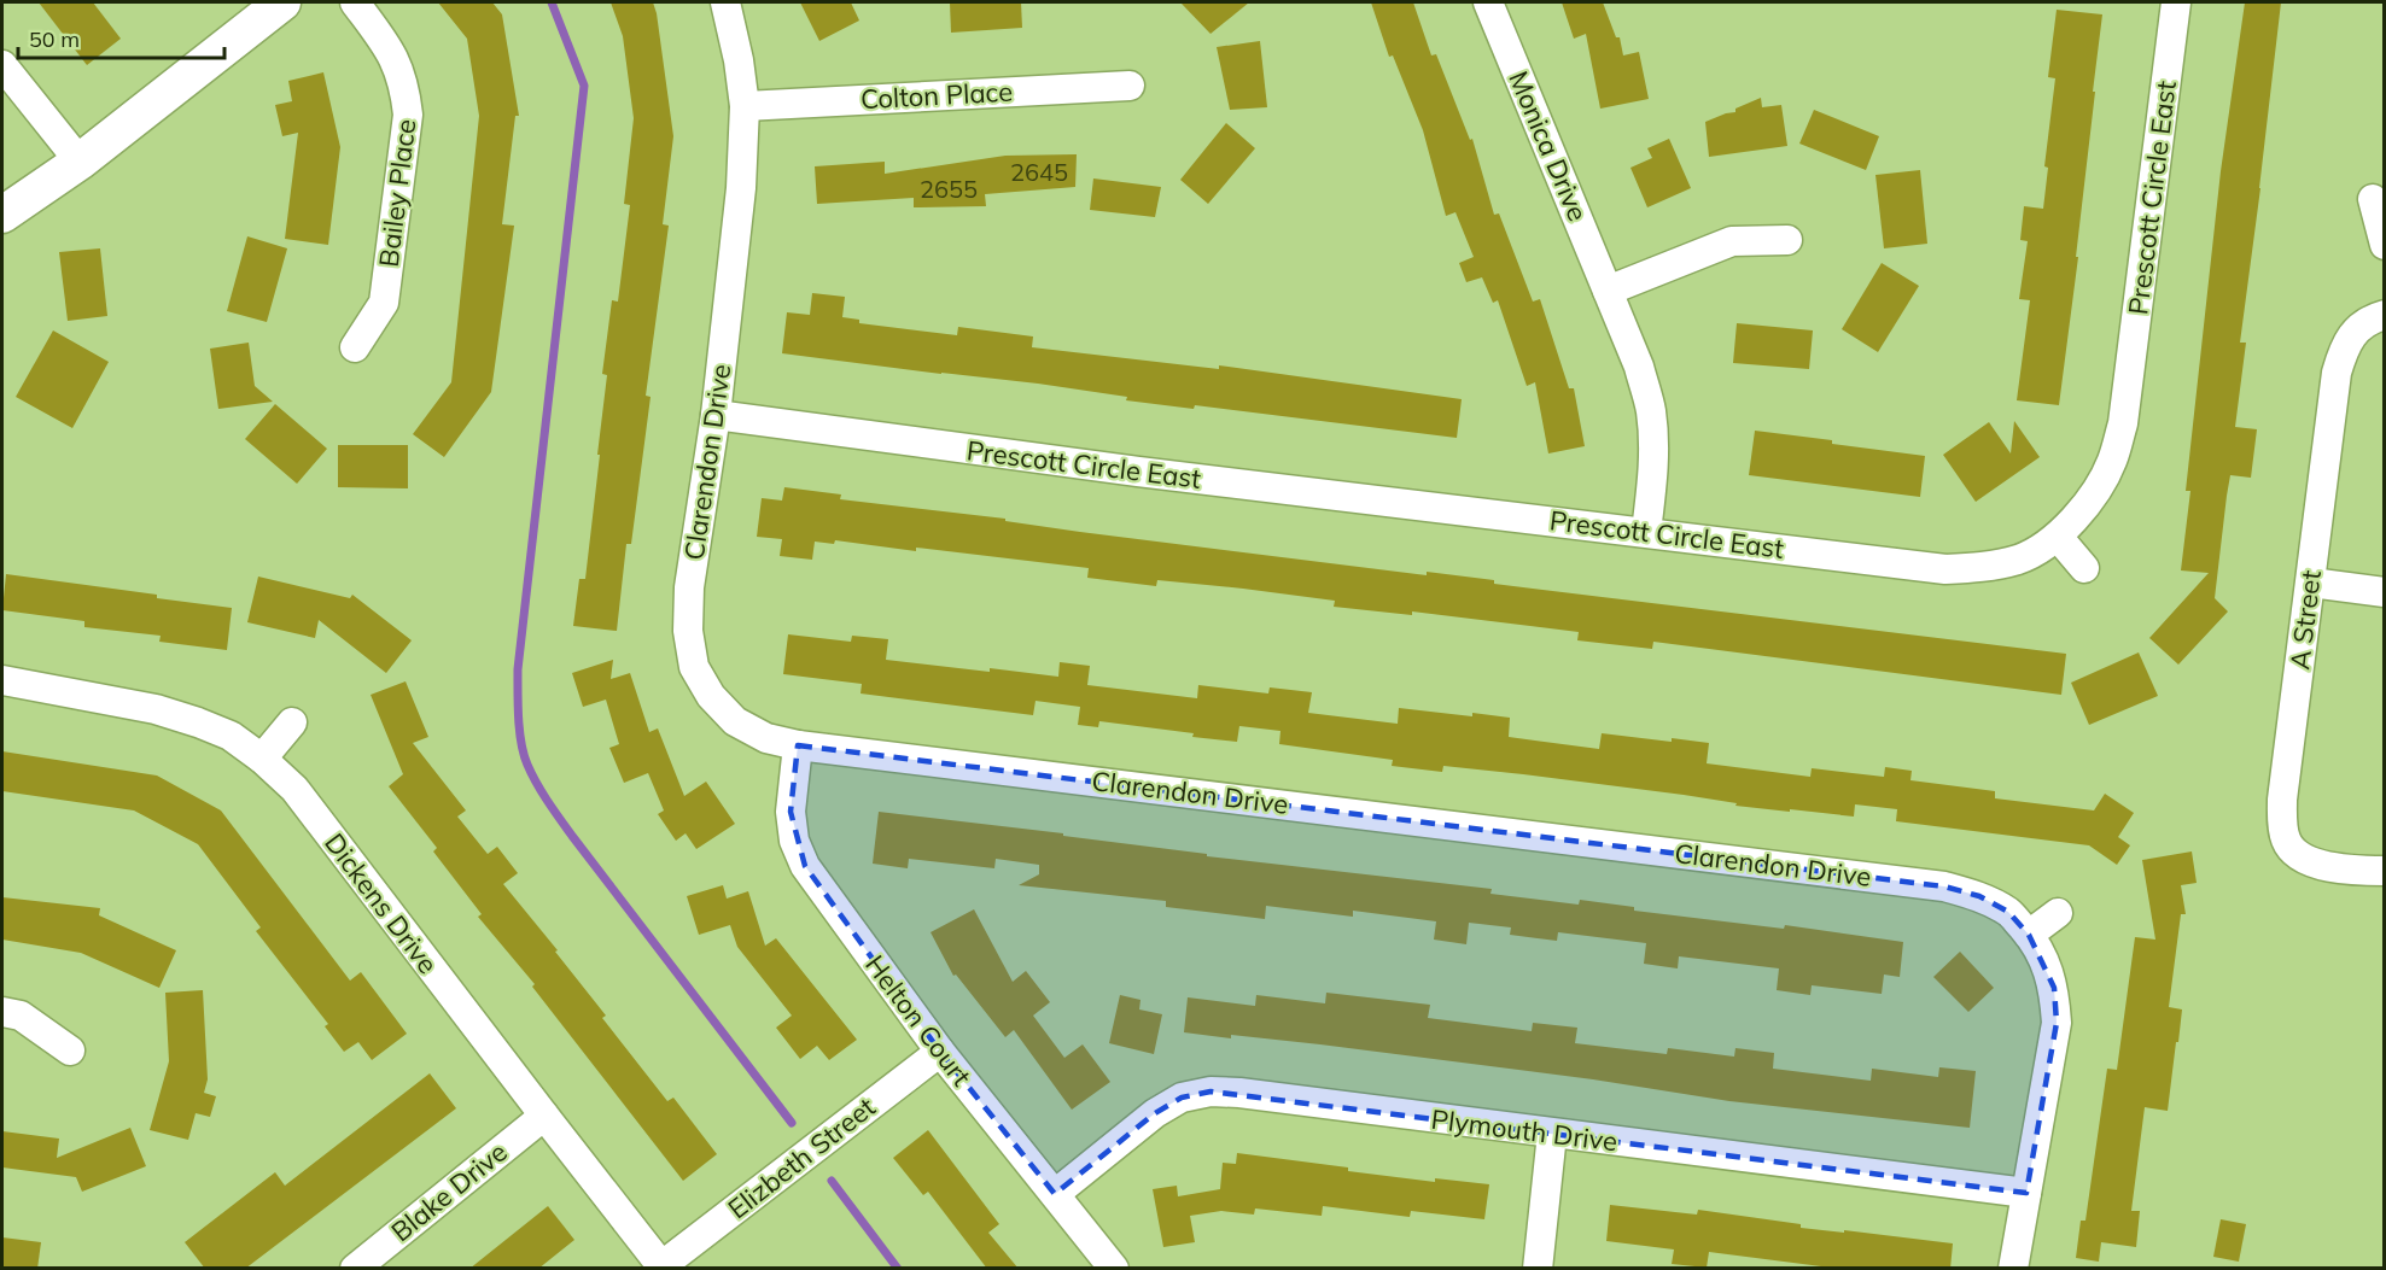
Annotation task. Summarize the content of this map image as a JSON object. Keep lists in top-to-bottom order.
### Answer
{
  "streets": {
    "street": [
      "Colton Place",
      "Monica Drive",
      "Bailey Place",
      "Prescott Circle East",
      "Clarendon Drive",
      "A Street",
      "Dickens Drive",
      "Helton Court",
      "Plymouth Drive",
      "Elizbeth Street",
      "Blake Drive"
    ]
  },
  "crossings": [
    ["Colton Place", "Clarendon Drive"],
    ["Monica Drive", "Prescott Circle East"],
    ["Prescott Circle East", "Clarendon Drive"],
    ["Clarendon Drive", "Helton Court"],
    ["Clarendon Drive", "Plymouth Drive"],
    ["Dickens Drive", "Elizbeth Street"],
    ["Dickens Drive", "Blake Drive"],
    ["Helton Court", "Plymouth Drive"],
    ["Helton Court", "Elizbeth Street"]
  ],
  "house_numbers": ["2645", "2655"],
  "scale_bar": "50 m"
}
